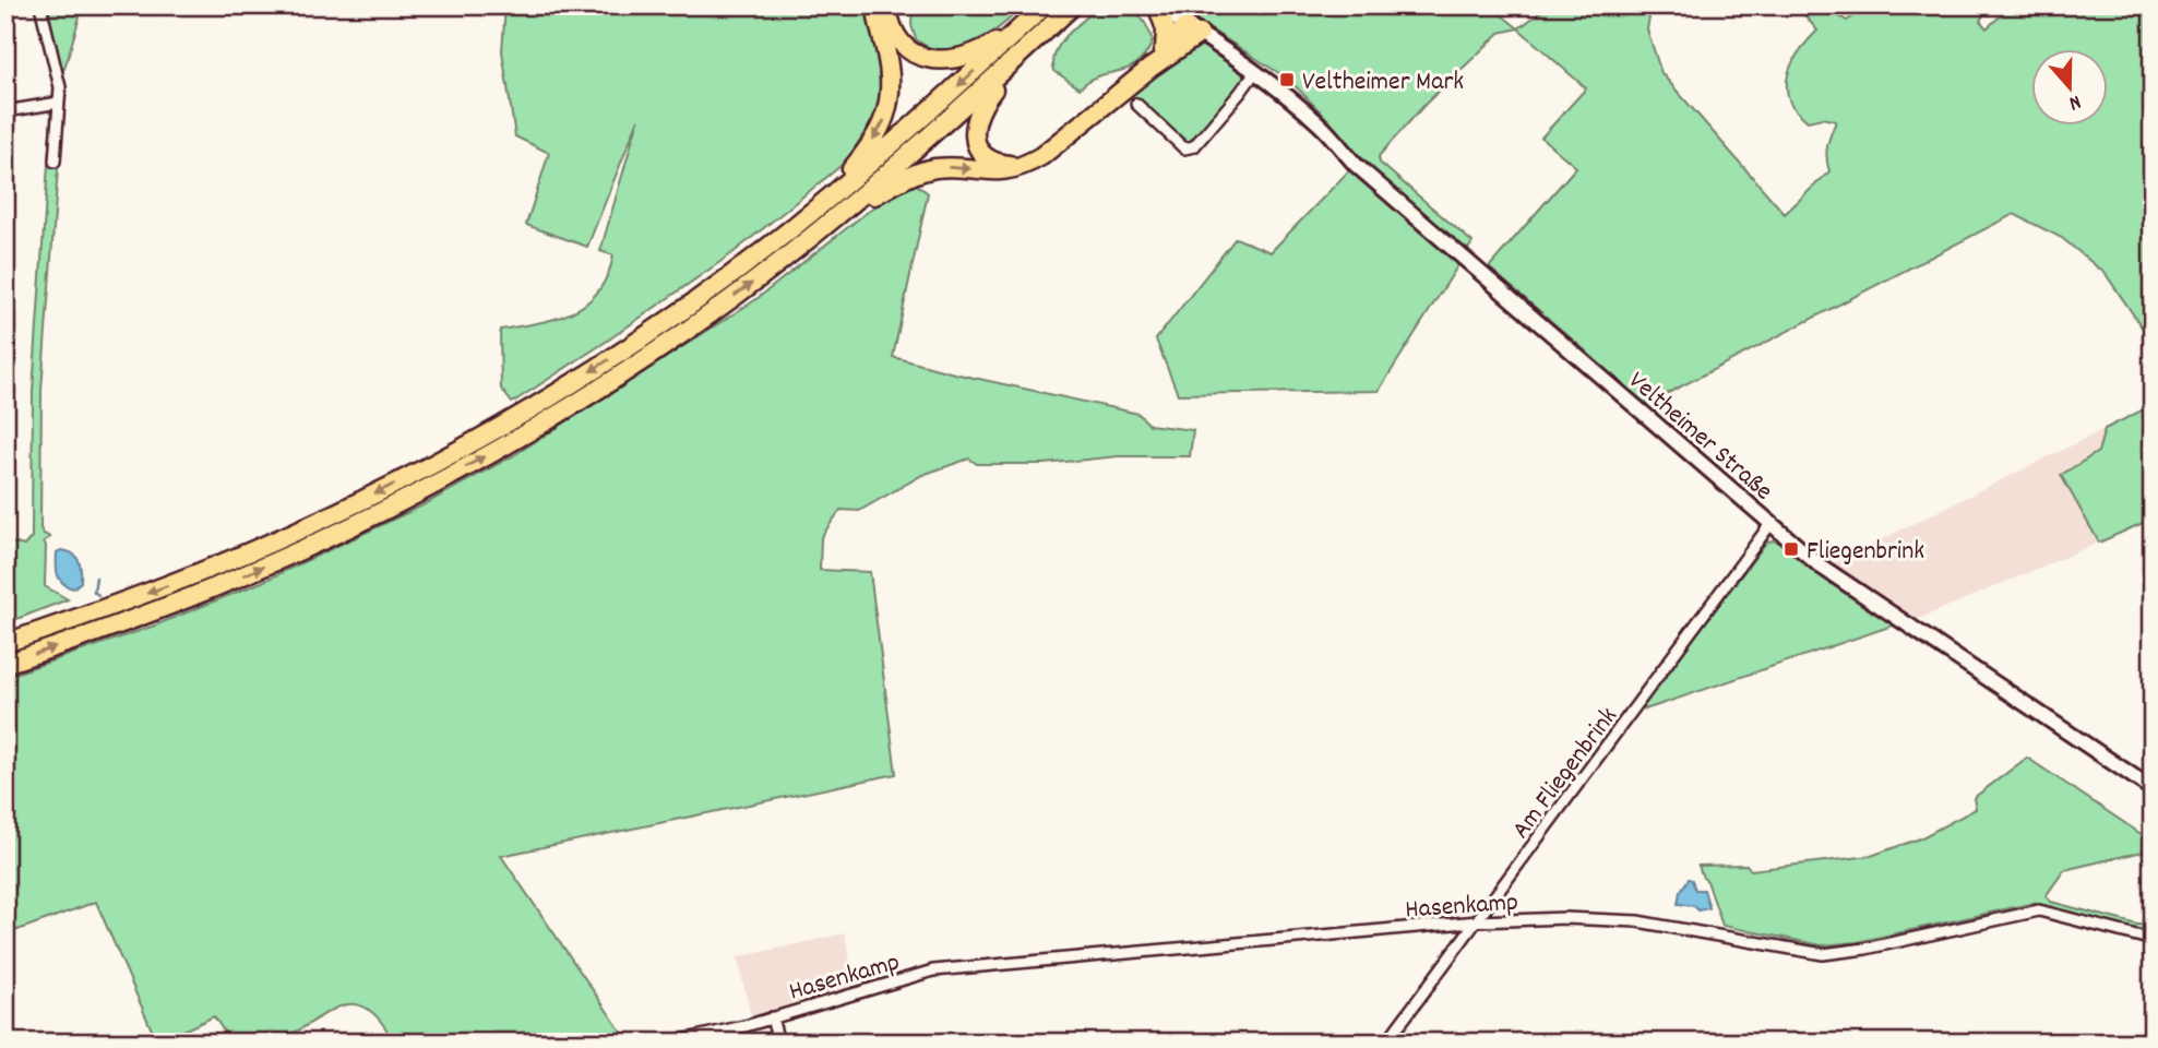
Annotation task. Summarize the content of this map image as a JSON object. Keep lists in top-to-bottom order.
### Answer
{
  "streets": {
    "main road": ["Veltheimer Straße"],
    "street": ["Am Fliegenbrink", "Hasenkamp"]
  },
  "crossings": [
    ["Veltheimer Straße", "Am Fliegenbrink"],
    ["Am Fliegenbrink", "Hasenkamp"]
  ],
  "places": {
    "transit": ["Veltheimer Mark", "Fliegenbrink"]
  },
  "north": "bottom"
}
